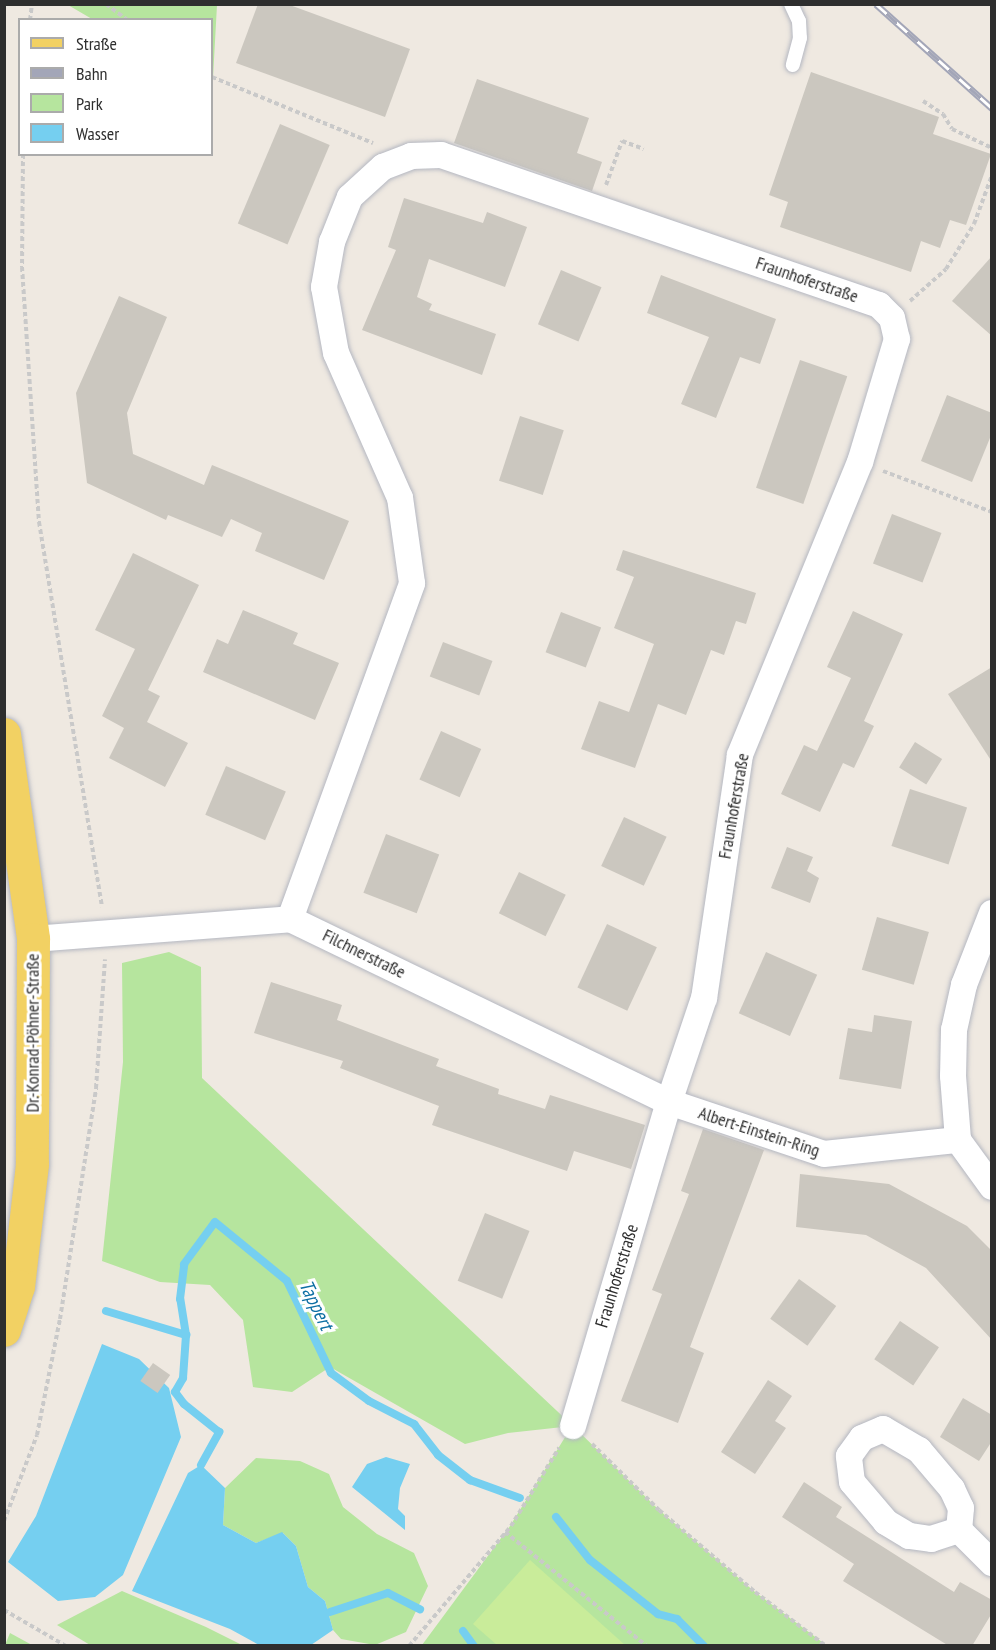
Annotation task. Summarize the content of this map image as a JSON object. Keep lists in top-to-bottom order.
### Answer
{
  "streets": {
    "main road": ["Dr.-Konrad-Pöhner-Straße"],
    "street": ["Fraunhoferstraße", "Filchnerstraße", "Albert-Einstein-Ring"]
  },
  "crossings": [
    ["Fraunhoferstraße", "Filchnerstraße"],
    ["Fraunhoferstraße", "Albert-Einstein-Ring"],
    ["Filchnerstraße", "Dr.-Konrad-Pöhner-Straße"],
    ["Filchnerstraße", "Albert-Einstein-Ring"]
  ],
  "water": ["Tappert"],
  "legend": [
    "Straße",
    "Bahn",
    "Park",
    "Wasser"
  ]
}
